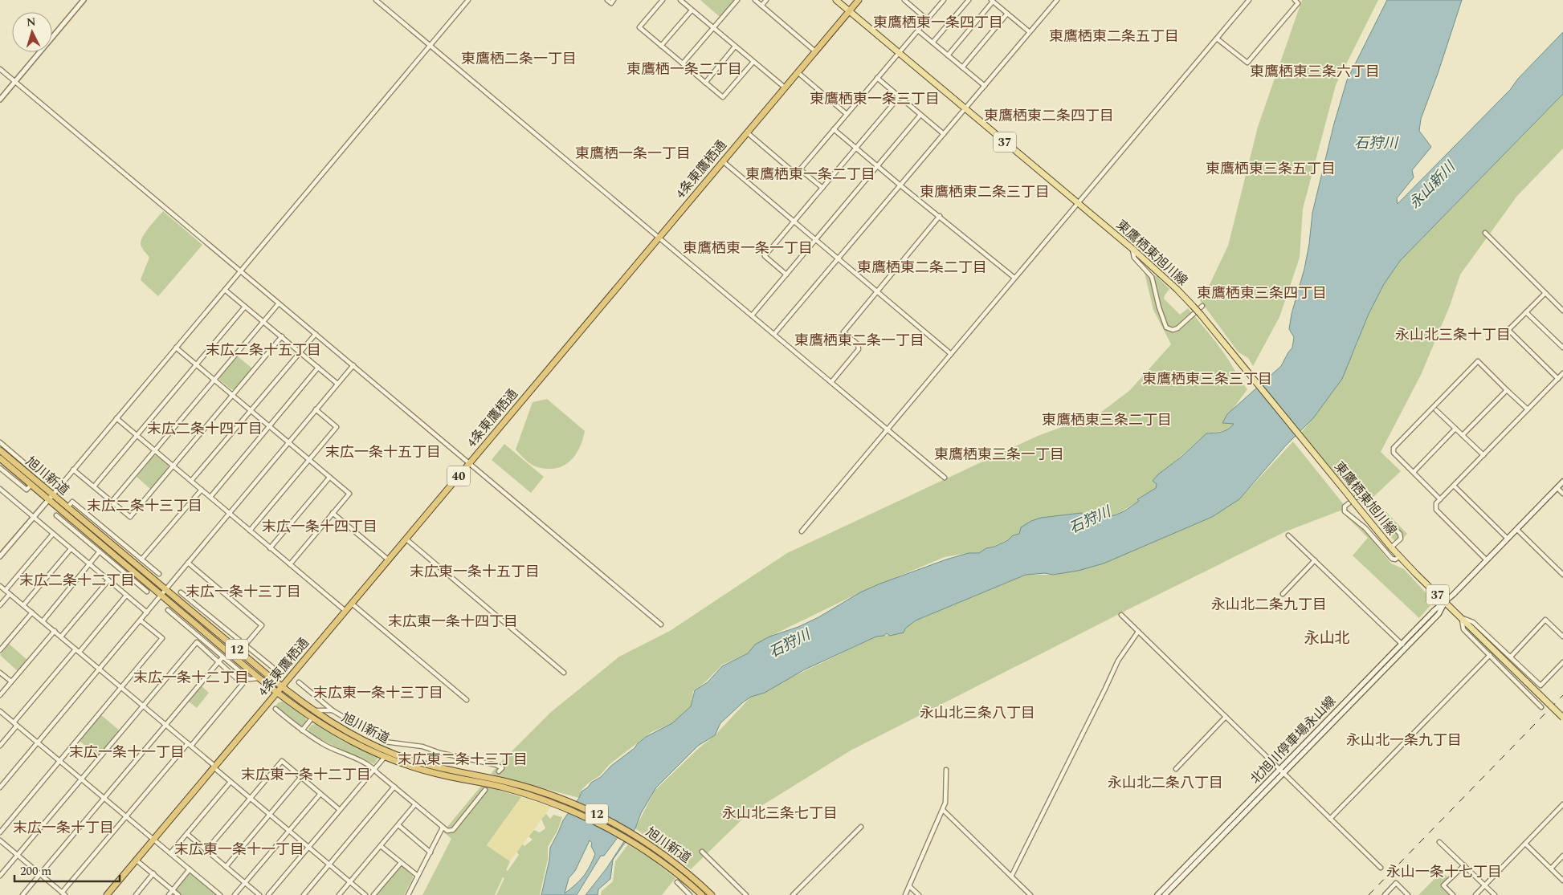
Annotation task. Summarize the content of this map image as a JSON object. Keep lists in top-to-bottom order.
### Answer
{
  "streets": {
    "highway": [
      "4条東鷹栖通",
      "旭川新道",
      "40",
      "12"
    ],
    "main road": ["37", "東鷹栖東旭川線", "北旭川停車場永山線"]
  },
  "crossings": [
    ["4条東鷹栖通", "東鷹栖東旭川線"],
    ["4条東鷹栖通", "旭川新道"],
    ["4条東鷹栖通", "40"],
    ["東鷹栖東旭川線", "40"],
    ["東鷹栖東旭川線", "北旭川停車場永山線"]
  ],
  "districts": [
    "東鷹栖東一条四丁目",
    "東鷹栖東二条五丁目",
    "東鷹栖二条一丁目",
    "東鷹栖一条二丁目",
    "東鷹栖東三条六丁目",
    "東鷹栖東一条三丁目",
    "東鷹栖東二条四丁目",
    "東鷹栖一条一丁目",
    "東鷹栖東三条五丁目",
    "東鷹栖東一条二丁目",
    "東鷹栖東二条三丁目",
    "東鷹栖東一条一丁目",
    "東鷹栖東二条二丁目",
    "東鷹栖東三条四丁目",
    "永山北三条十丁目",
    "東鷹栖東二条一丁目",
    "末広二条十五丁目",
    "東鷹栖東三条三丁目",
    "東鷹栖東三条二丁目",
    "末広二条十四丁目",
    "末広一条十五丁目",
    "東鷹栖東三条一丁目",
    "末広二条十三丁目",
    "末広一条十四丁目",
    "末広東一条十五丁目",
    "末広二条十二丁目",
    "末広一条十三丁目",
    "永山北二条九丁目",
    "末広東一条十四丁目",
    "永山北",
    "末広一条十二丁目",
    "末広東一条十三丁目",
    "永山北三条八丁目",
    "永山北一条九丁目",
    "末広一条十一丁目",
    "末広東二条十三丁目",
    "末広東一条十二丁目",
    "永山北二条八丁目",
    "永山北三条七丁目",
    "末広一条十丁目",
    "末広東一条十一丁目",
    "永山一条十七丁目"
  ],
  "water": ["石狩川", "永山新川"],
  "scale_bar": "200 m",
  "north": "top"
}
